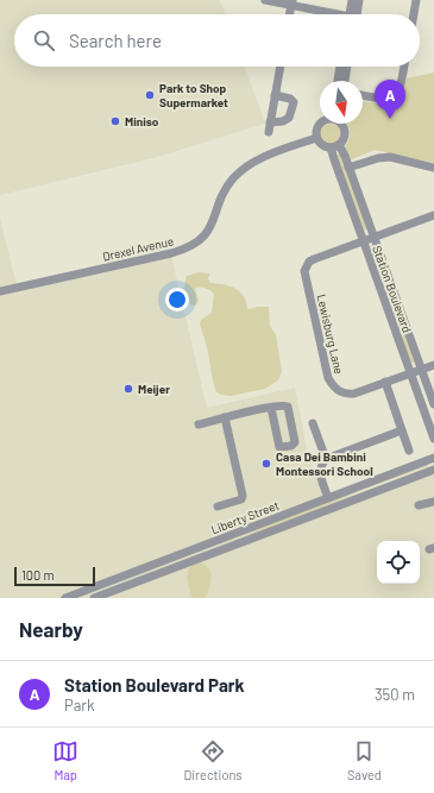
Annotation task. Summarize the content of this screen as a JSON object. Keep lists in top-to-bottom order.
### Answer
{
  "streets": {
    "street": [
      "Drexel Avenue",
      "Station Boulevard",
      "Lewisburg Lane",
      "Liberty Street"
    ]
  },
  "crossings": [
    ["Station Boulevard", "Lewisburg Lane"]
  ],
  "places": [
    "Park to Shop Supermarket",
    "Miniso",
    "Meijer",
    "Casa Dei Bambini Montessori School"
  ],
  "scale_bar": "100 m",
  "north": "bottom",
  "page": {
    "search": "Search here",
    "pins": "A",
    "scale": "100 m",
    "heading": "Nearby",
    "list": [
      {
        "mark": "A",
        "name": "Station Boulevard Park",
        "note": "Park",
        "value": "350 m"
      }
    ],
    "nav": ["Map", "Directions", "Saved"]
  }
}
